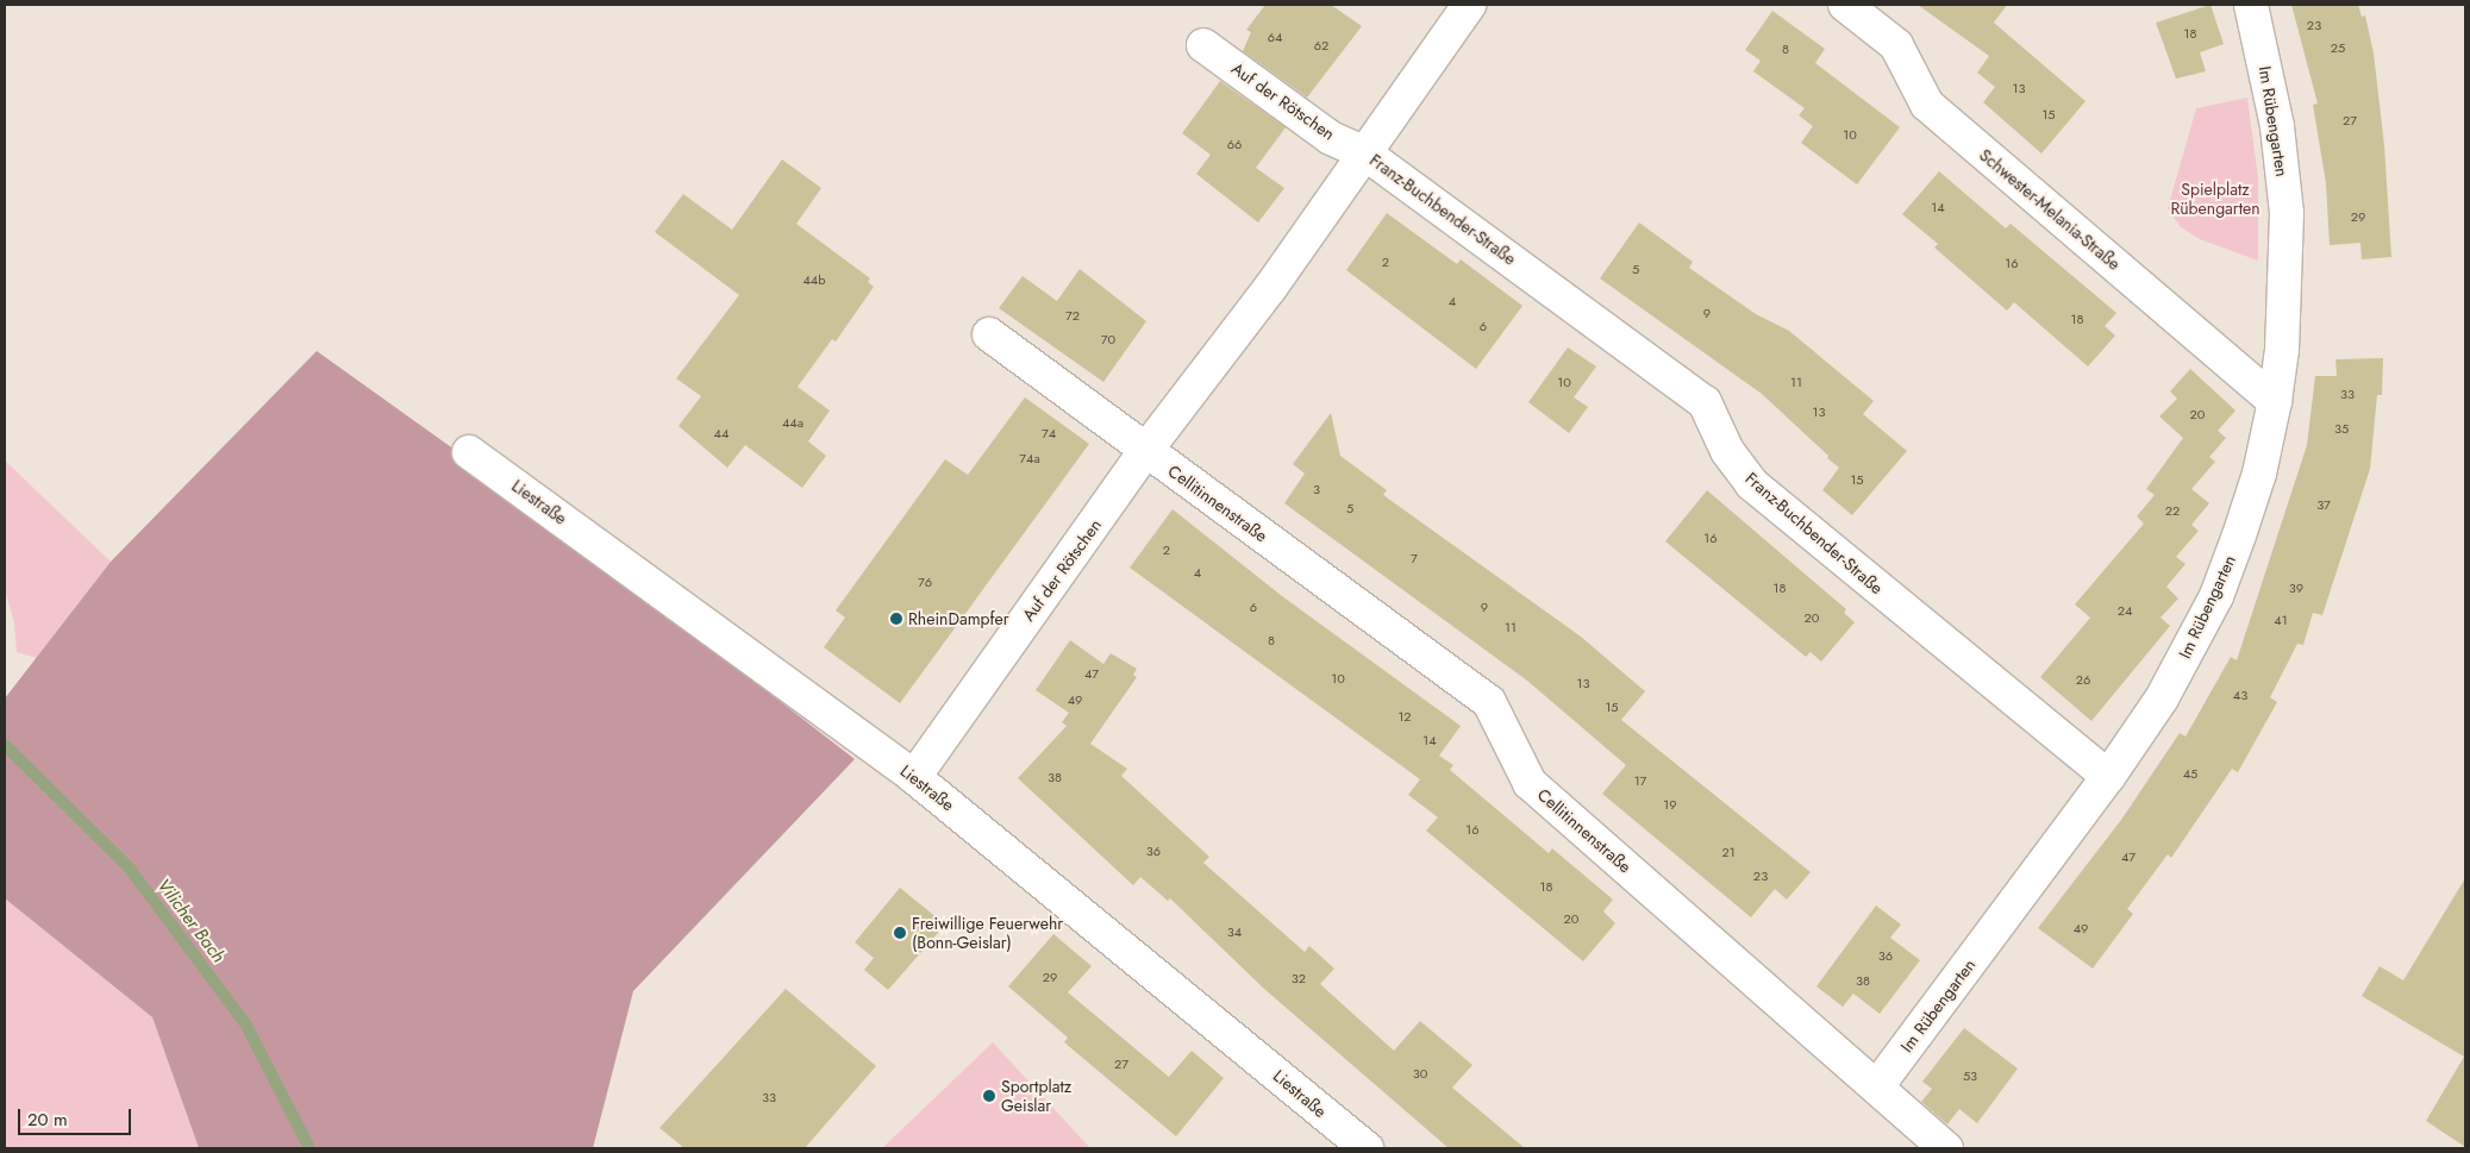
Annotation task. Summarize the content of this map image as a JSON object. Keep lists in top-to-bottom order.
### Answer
{
  "streets": {
    "street": [
      "Auf der Rötschen",
      "Im Rübengarten",
      "Franz-Buchbender-Straße",
      "Schwester-Melania-Straße",
      "Liestraße",
      "Cellitinnenstraße"
    ]
  },
  "crossings": [
    ["Auf der Rötschen", "Franz-Buchbender-Straße"],
    ["Auf der Rötschen", "Liestraße"],
    ["Auf der Rötschen", "Cellitinnenstraße"],
    ["Im Rübengarten", "Franz-Buchbender-Straße"],
    ["Im Rübengarten", "Schwester-Melania-Straße"],
    ["Im Rübengarten", "Cellitinnenstraße"]
  ],
  "water": ["Vilicher Bach"],
  "parks": ["Spielplatz Rübengarten"],
  "places": ["RheinDampfer", "Freiwillige Feuerwehr (Bonn-Geislar)", "Sportplatz Geislar"],
  "house_numbers": [
    "23",
    "18",
    "64",
    "62",
    "25",
    "8",
    "13",
    "15",
    "27",
    "10",
    "66",
    "14",
    "29",
    "2",
    "16",
    "5",
    "44b",
    "4",
    "9",
    "72",
    "18",
    "6",
    "70",
    "10",
    "11",
    "33",
    "13",
    "20",
    "44a",
    "35",
    "44",
    "74",
    "74a",
    "15",
    "3",
    "37",
    "5",
    "22",
    "16",
    "2",
    "7",
    "4",
    "76",
    "18",
    "39",
    "6",
    "9",
    "24",
    "20",
    "41",
    "11",
    "8",
    "47",
    "10",
    "26",
    "13",
    "43",
    "49",
    "15",
    "12",
    "14",
    "45",
    "38",
    "17",
    "19",
    "16",
    "36",
    "21",
    "47",
    "23",
    "18",
    "20",
    "49",
    "34",
    "36",
    "29",
    "32",
    "38",
    "27",
    "30",
    "53",
    "33"
  ],
  "scale_bar": "20 m"
}
